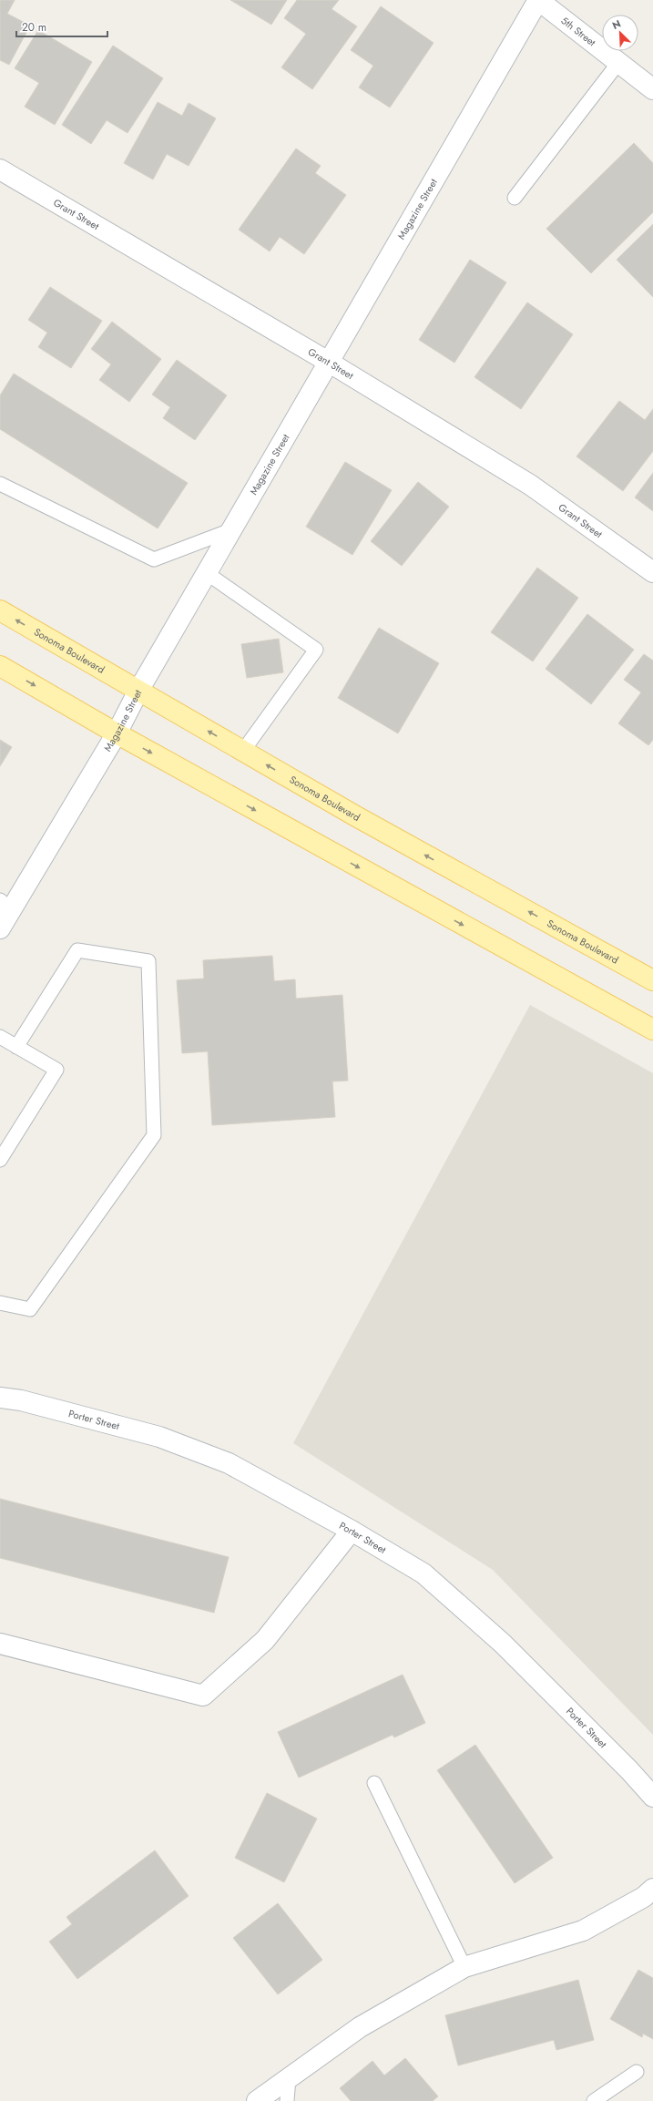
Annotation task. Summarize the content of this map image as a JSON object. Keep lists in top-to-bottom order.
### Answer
{
  "streets": {
    "main road": ["Sonoma Boulevard"],
    "street": [
      "5th Street",
      "Magazine Street",
      "Grant Street",
      "Porter Street"
    ]
  },
  "crossings": [
    ["5th Street", "Magazine Street"],
    ["Magazine Street", "Grant Street"],
    ["Magazine Street", "Sonoma Boulevard"]
  ],
  "scale_bar": "20 m",
  "north": "top left"
}
